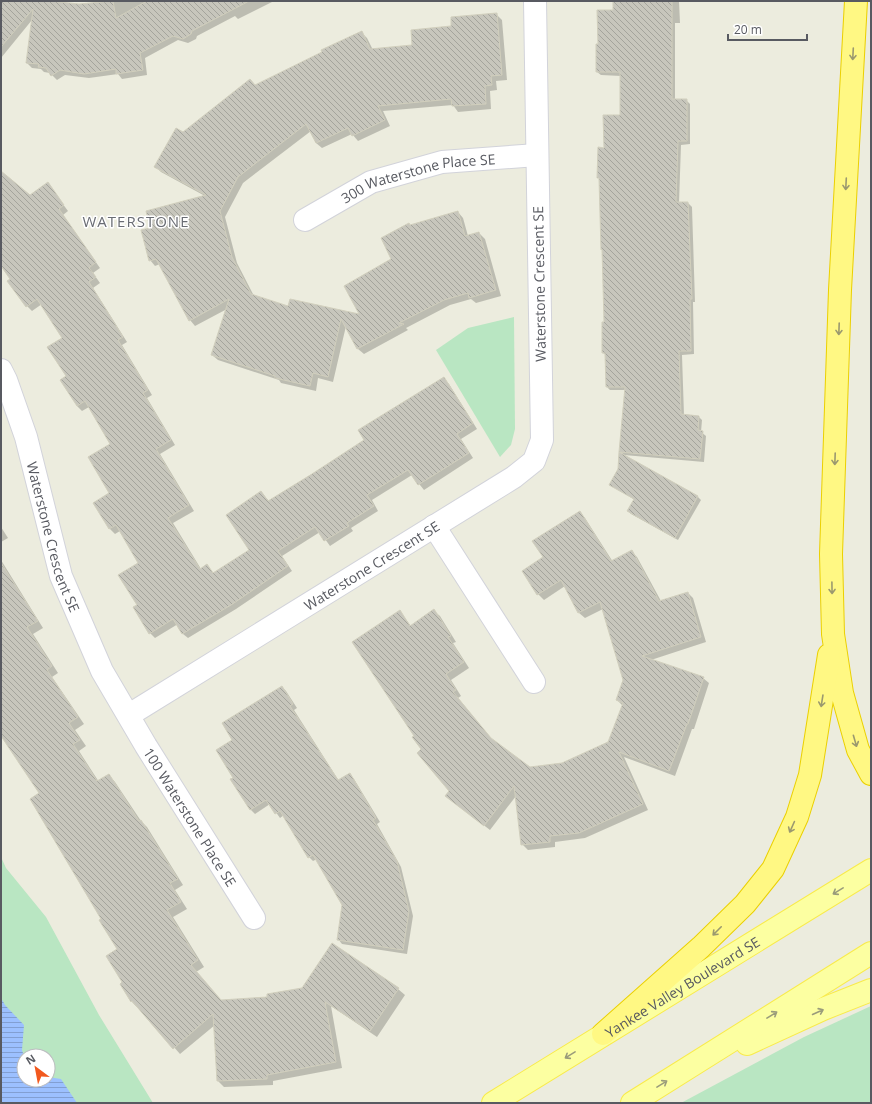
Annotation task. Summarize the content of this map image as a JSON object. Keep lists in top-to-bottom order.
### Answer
{
  "streets": {
    "main road": ["Yankee Valley Boulevard SE"],
    "street": ["300 Waterstone Place SE", "Waterstone Crescent SE", "100 Waterstone Place SE"]
  },
  "crossings": [
    ["300 Waterstone Place SE", "Waterstone Crescent SE"],
    ["Waterstone Crescent SE", "100 Waterstone Place SE"]
  ],
  "districts": ["WATERSTONE"],
  "scale_bar": "20 m",
  "north": "top left"
}
